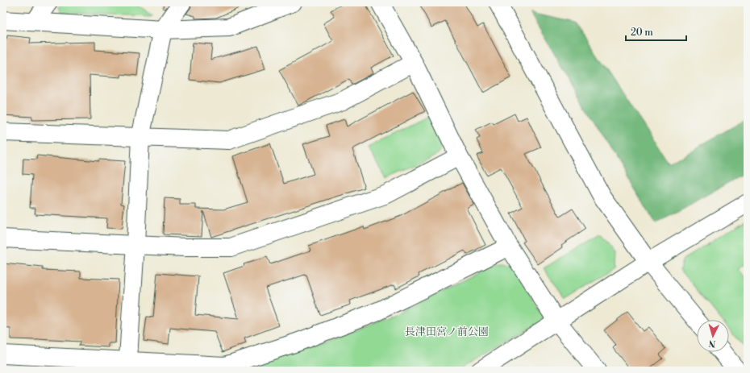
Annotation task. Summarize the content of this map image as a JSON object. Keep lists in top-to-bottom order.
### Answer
{
  "parks": ["長津田宮ノ前公園"],
  "scale_bar": "20 m",
  "north": "bottom"
}
